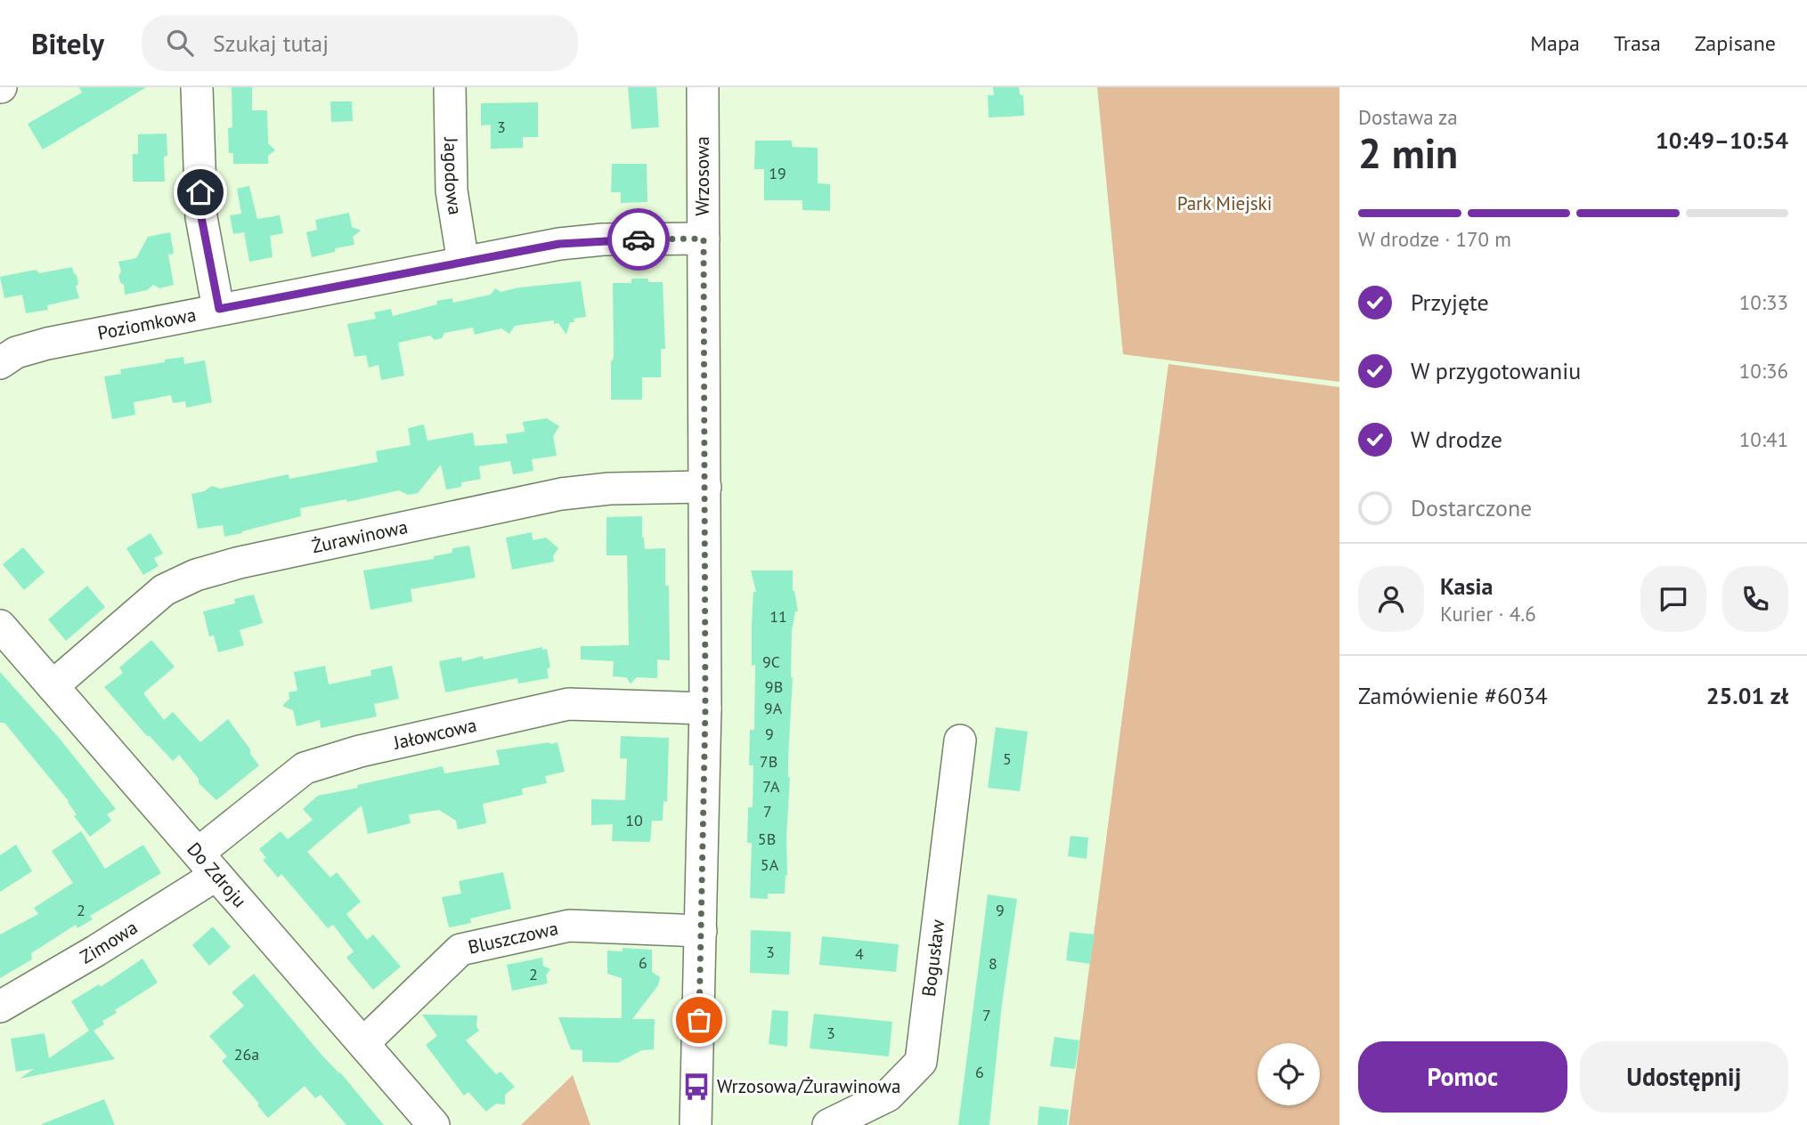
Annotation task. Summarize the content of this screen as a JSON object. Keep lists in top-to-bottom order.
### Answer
{
  "streets": {
    "street": [
      "Jagodowa",
      "Wrzosowa",
      "Poziomkowa",
      "Żurawinowa",
      "Jałowcowa",
      "Do Zdroju",
      "Bluszczowa",
      "Zimowa",
      "Bogusław"
    ]
  },
  "crossings": [
    ["Jagodowa", "Poziomkowa"],
    ["Wrzosowa", "Poziomkowa"],
    ["Wrzosowa", "Żurawinowa"],
    ["Wrzosowa", "Jałowcowa"],
    ["Wrzosowa", "Bluszczowa"],
    ["Żurawinowa", "Do Zdroju"],
    ["Jałowcowa", "Do Zdroju"],
    ["Jałowcowa", "Zimowa"],
    ["Do Zdroju", "Bluszczowa"],
    ["Do Zdroju", "Zimowa"]
  ],
  "parks": ["Park Miejski"],
  "places": {
    "bus stop": ["Wrzosowa/Żurawinowa"]
  },
  "house_numbers": [
    "3",
    "19",
    "11",
    "9C",
    "9B",
    "9A",
    "9",
    "5",
    "7B",
    "7A",
    "7",
    "10",
    "5B",
    "5A",
    "2",
    "9",
    "3",
    "4",
    "6",
    "8",
    "2",
    "7",
    "3",
    "26a",
    "6"
  ],
  "page": {
    "header": "Bitely",
    "search": "Szukaj tutaj",
    "nav": ["Mapa", "Trasa", "Zapisane"],
    "heading": ["2 min", "Dostawa za", "10:49–10:54"],
    "panel": [
      "Kasia",
      "Kurier · 4.6",
      "Zamówienie #6034",
      "25.01 zł"
    ],
    "bar": "W drodze · 170 m",
    "list": [
      ["Przyjęte", "10:33"],
      ["W przygotowaniu", "10:36"],
      ["W drodze", "10:41"],
      "Dostarczone"
    ],
    "buttons": ["Pomoc", "Udostępnij"]
  }
}
